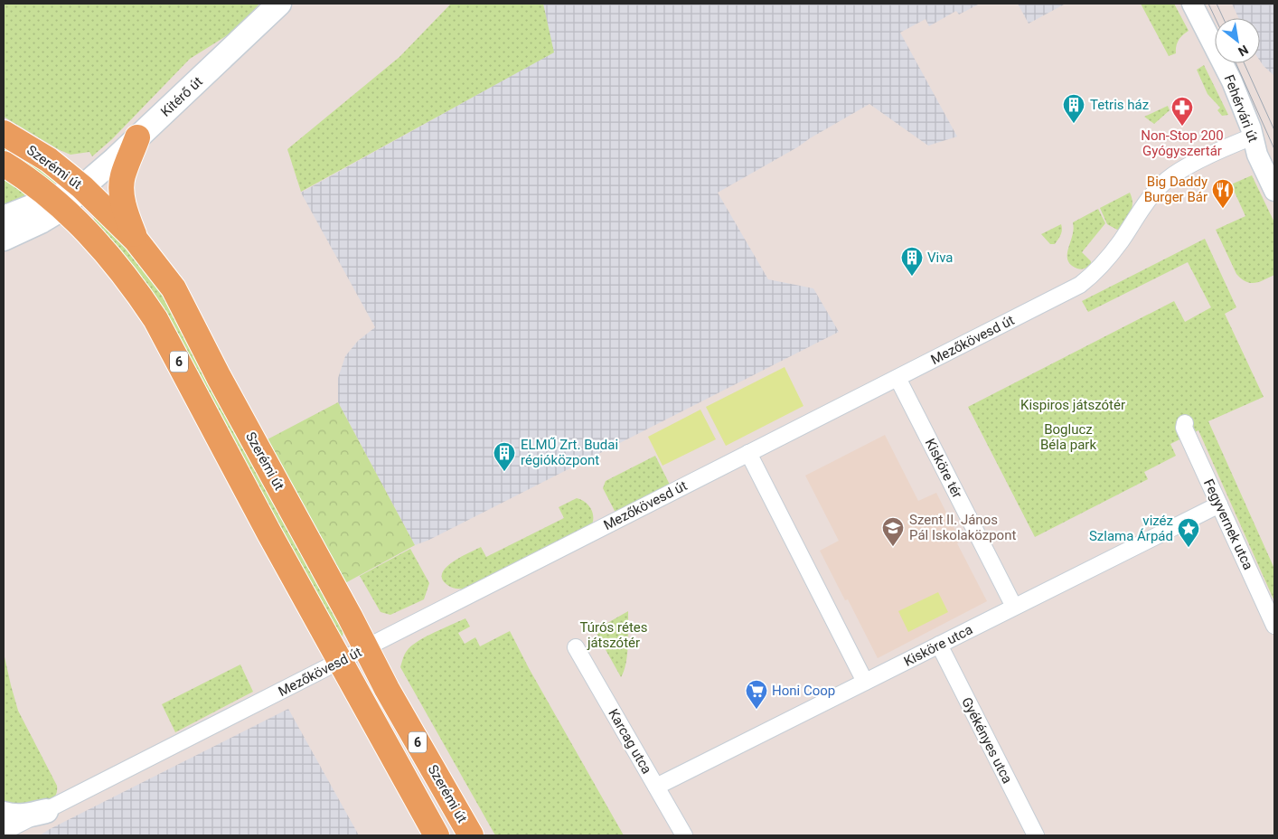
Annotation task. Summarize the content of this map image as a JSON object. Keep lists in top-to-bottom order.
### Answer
{
  "streets": {
    "main road": ["Kitérő út", "Szerémi út", "6"],
    "street": [
      "Fehérvári út",
      "Mezőkövesd út",
      "Kisköre tér",
      "Fegyvernek utca",
      "Kisköre utca",
      "Gyékényes utca",
      "Karcag utca"
    ]
  },
  "crossings": [
    ["Kitérő út", "Szerémi út"],
    ["Fehérvári út", "Mezőkövesd út"],
    ["Szerémi út", "Mezőkövesd út"],
    ["Mezőkövesd út", "Kisköre tér"],
    ["Kisköre tér", "Kisköre utca"],
    ["Fegyvernek utca", "Kisköre utca"],
    ["Kisköre utca", "Gyékényes utca"],
    ["Kisköre utca", "Karcag utca"]
  ],
  "parks": ["Kispiros játszótér", "Boglucz Béla park", "Túrós rétes játszótér"],
  "places": {
    "building": ["Tetris ház", "Viva", "ELMŰ Zrt. Budai régióközpont"],
    "pharmacy": ["Non-Stop 200 Gyógyszertár"],
    "restaurant": ["Big Daddy Burger Bár"],
    "school or university": ["Szent II. János Pál Iskolaközpont"],
    "place": ["vizéz Szlama Árpád"],
    "supermarket": ["Honi Coop"]
  },
  "north": "bottom right"
}
